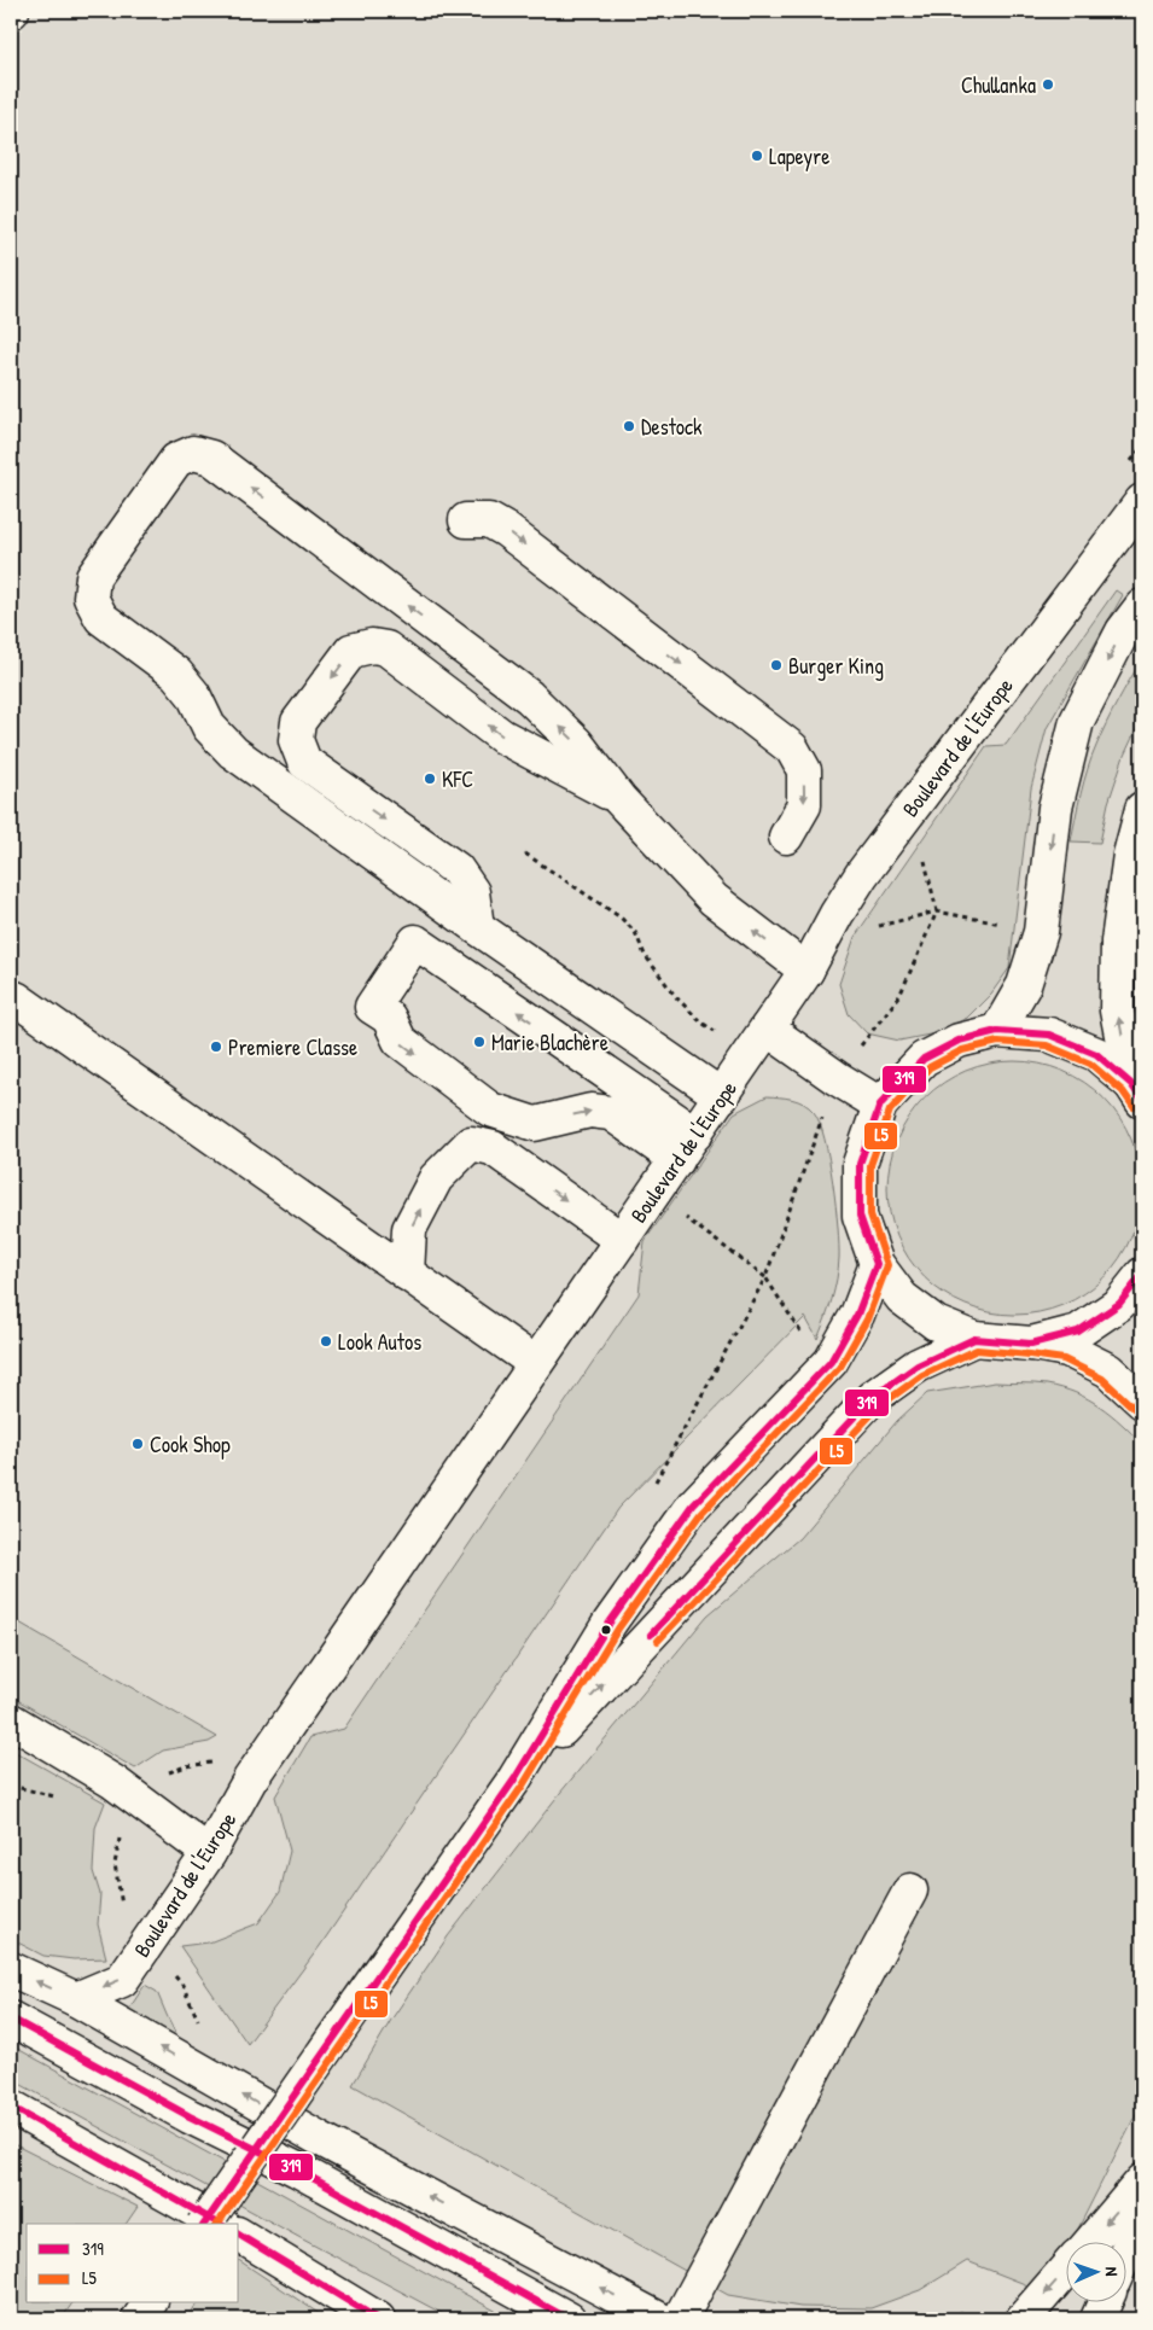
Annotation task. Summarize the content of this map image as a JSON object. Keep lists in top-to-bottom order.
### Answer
{
  "streets": {
    "street": ["Boulevard de l'Europe"]
  },
  "places": [
    "Chullanka",
    "Lapeyre",
    "Destock",
    "Burger King",
    "KFC",
    "Marie Blachère",
    "Premiere Classe",
    "Look Autos",
    "Cook Shop"
  ],
  "lines": ["transit line 319", "transit line L5"],
  "legend": ["319", "L5"],
  "north": "right"
}
